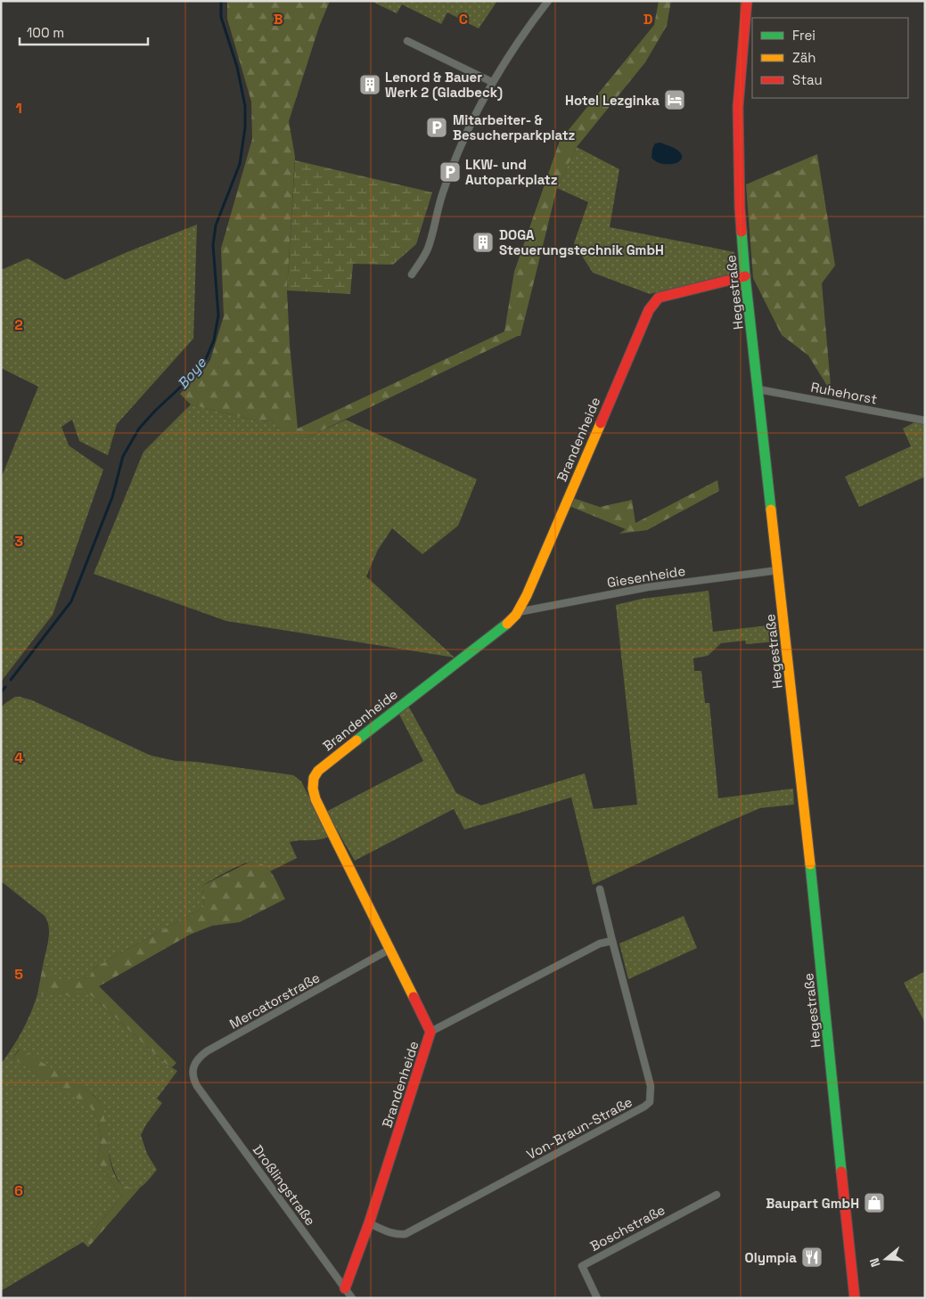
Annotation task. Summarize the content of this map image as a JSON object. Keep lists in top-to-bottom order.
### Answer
{
  "streets": {
    "street": [
      "Hegestraße",
      "Ruhehorst",
      "Brandenheide",
      "Giesenheide",
      "Mercatorstraße",
      "Von-Braun-Straße",
      "Droßlingstraße",
      "Boschstraße"
    ]
  },
  "crossings": [
    ["Hegestraße", "Ruhehorst"],
    ["Hegestraße", "Brandenheide"],
    ["Hegestraße", "Giesenheide"],
    ["Brandenheide", "Giesenheide"],
    ["Brandenheide", "Mercatorstraße"],
    ["Brandenheide", "Von-Braun-Straße"],
    ["Brandenheide", "Droßlingstraße"],
    ["Mercatorstraße", "Droßlingstraße"]
  ],
  "water": ["Boye"],
  "places": {
    "building": ["Lenord & Bauer Werk 2 (Gladbeck)", "DOGA Steuerungstechnik GmbH"],
    "hotel": ["Hotel Lezginka"],
    "parking": ["Mitarbeiter- & Besucherparkplatz", "LKW- und Autoparkplatz"],
    "shop": ["Baupart GmbH"],
    "restaurant": ["Olympia"]
  },
  "legend": ["Frei", "Zäh", "Stau"],
  "scale_bar": "100 m",
  "north": "left",
  "grid": {
    "columns": ["B", "C", "D"],
    "rows": [
      "1",
      "2",
      "3",
      "4",
      "5",
      "6"
    ]
  }
}
